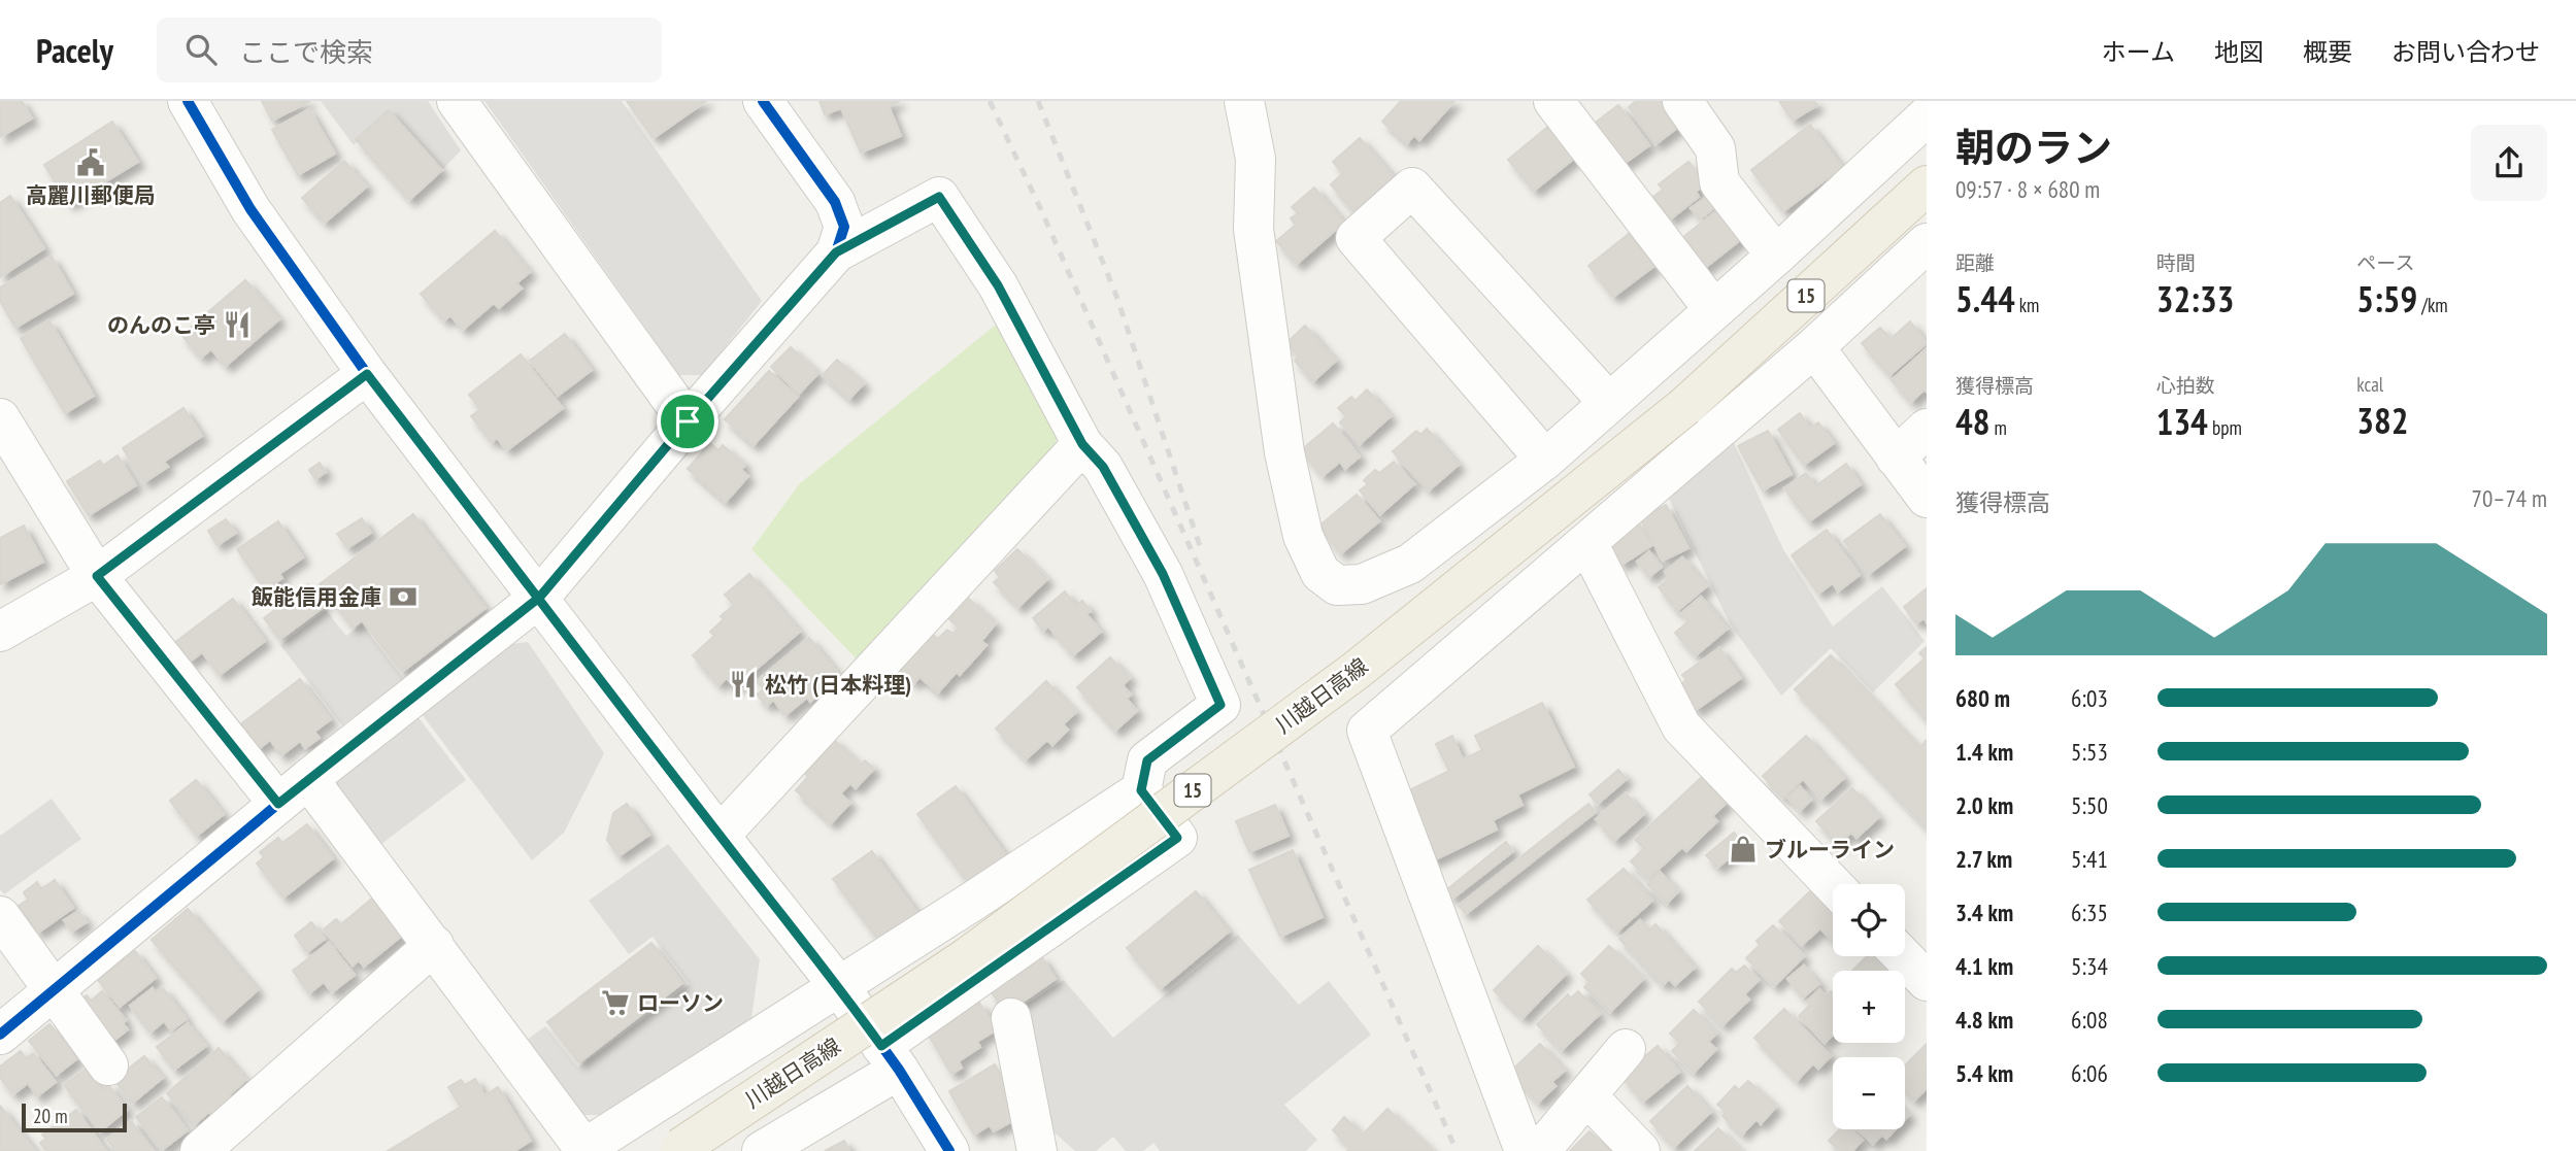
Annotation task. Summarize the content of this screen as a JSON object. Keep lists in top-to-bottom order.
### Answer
{
  "streets": {
    "main road": ["15", "川越日高線"]
  },
  "places": {
    "public building": ["高麗川郵便局"],
    "restaurant": ["のんのこ亭", "松竹 (日本料理)"],
    "bank": ["飯能信用金庫"],
    "shop": ["ブルーライン"],
    "supermarket": ["ローソン"]
  },
  "scale_bar": "20 m",
  "page": {
    "header": "Pacely",
    "search": "ここで検索",
    "nav": [
      "ホーム",
      "地図",
      "概要",
      "お問い合わせ"
    ],
    "heading": ["朝のラン", "09:57 · 8 × 680 m"],
    "stats": [
      ["距離", "5.44 km"],
      ["時間", "32:33"],
      ["ペース", "5:59 /km"],
      ["獲得標高", "48 m"],
      ["心拍数", "134 bpm"],
      ["kcal", "382"]
    ],
    "chart": ["獲得標高", "70–74 m"],
    "list": [
      {
        "name": "680 m",
        "note": "6:03"
      },
      {
        "name": "1.4 km",
        "note": "5:53"
      },
      {
        "name": "2.0 km",
        "note": "5:50"
      },
      {
        "name": "2.7 km",
        "note": "5:41"
      },
      {
        "name": "3.4 km",
        "note": "6:35"
      },
      {
        "name": "4.1 km",
        "note": "5:34"
      },
      {
        "name": "4.8 km",
        "note": "6:08"
      },
      {
        "name": "5.4 km",
        "note": "6:06"
      }
    ],
    "map_buttons": ["+", "−"],
    "scale": "20 m"
  }
}
